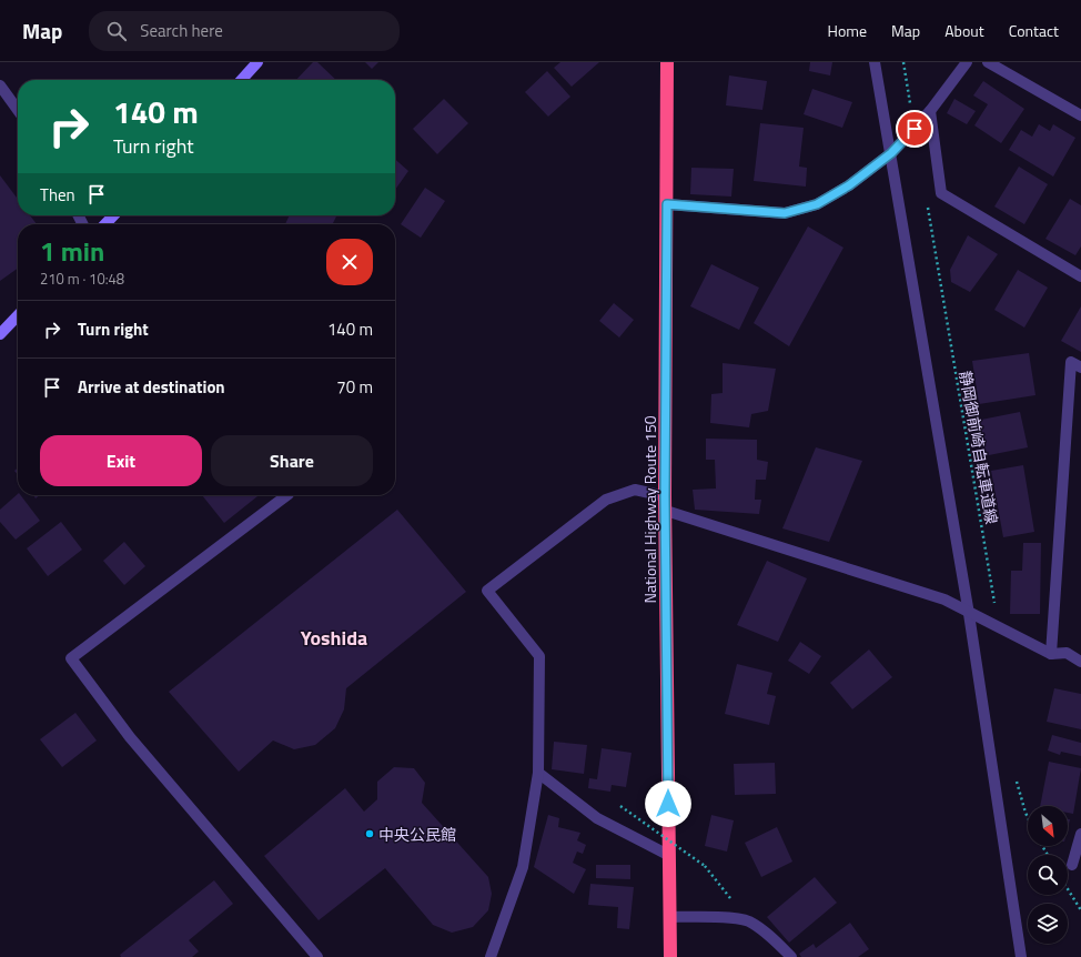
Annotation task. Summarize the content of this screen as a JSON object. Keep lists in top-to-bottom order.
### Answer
{
  "streets": {
    "highway": ["National Highway Route 150"],
    "path": ["静岡御前崎自転車道線"]
  },
  "districts": ["Yoshida"],
  "places": ["中央公民館"],
  "north": "bottom right",
  "page": {
    "header": "Map",
    "search": "Search here",
    "nav": [
      "Home",
      "Map",
      "About",
      "Contact"
    ],
    "turn": ["140 m", "Turn right"],
    "then": "Then",
    "heading": ["1 min", "210 m · 10:48"],
    "list": [
      {
        "name": "Turn right",
        "value": "140 m"
      },
      {
        "name": "Arrive at destination",
        "value": "70 m"
      }
    ],
    "buttons": ["Exit", "Share"]
  }
}
